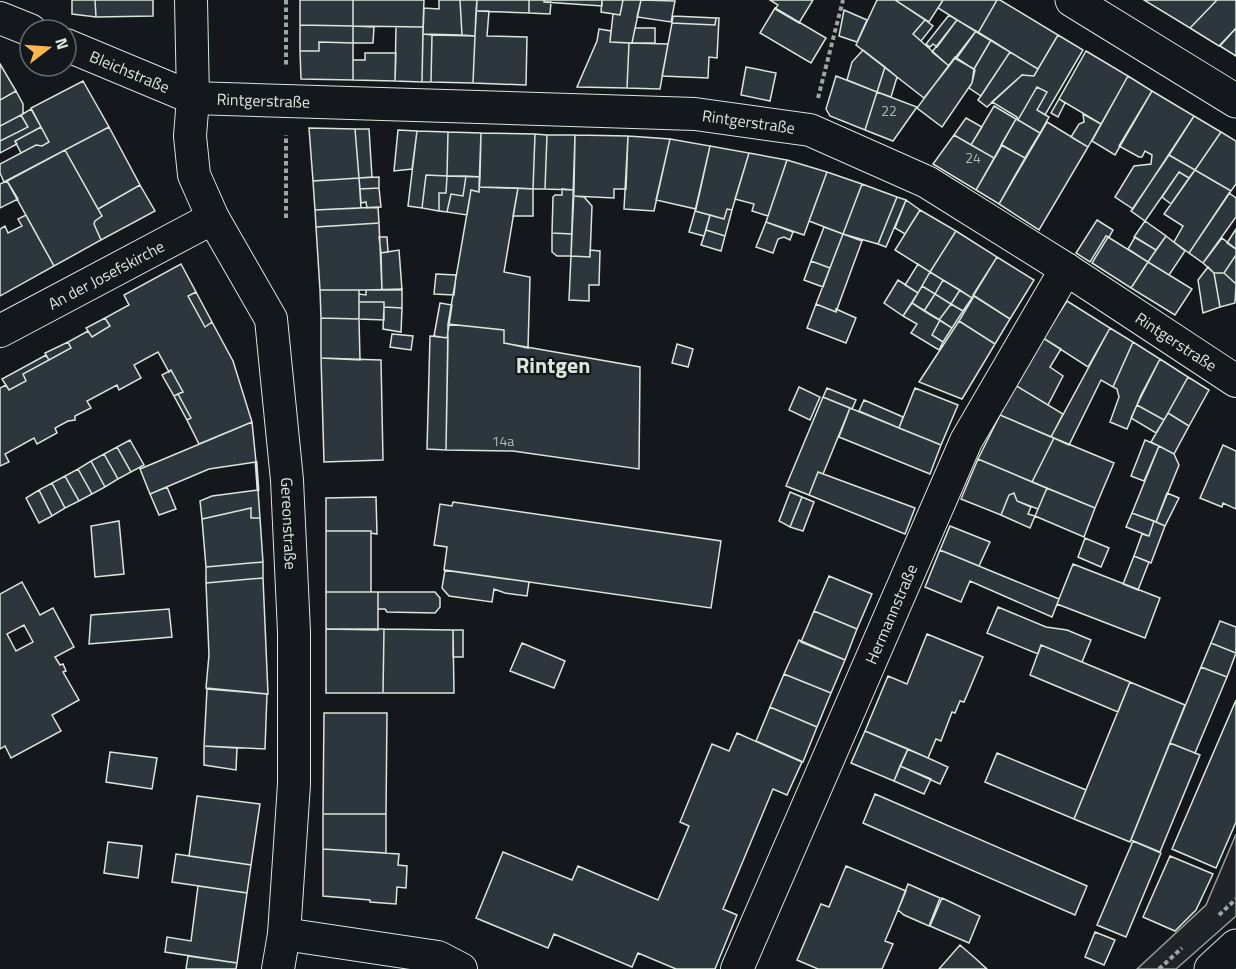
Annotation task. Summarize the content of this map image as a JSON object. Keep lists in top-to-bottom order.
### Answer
{
  "streets": {
    "street": [
      "Bleichstraße",
      "Rintgerstraße",
      "An der Josefskirche",
      "Gereonstraße",
      "Hermannstraße"
    ]
  },
  "crossings": [
    ["Bleichstraße", "Rintgerstraße"],
    ["Bleichstraße", "Gereonstraße"],
    ["Rintgerstraße", "Gereonstraße"],
    ["Rintgerstraße", "Hermannstraße"],
    ["An der Josefskirche", "Gereonstraße"]
  ],
  "districts": ["Rintgen"],
  "house_numbers": ["22", "24", "14a"],
  "north": "right"
}
